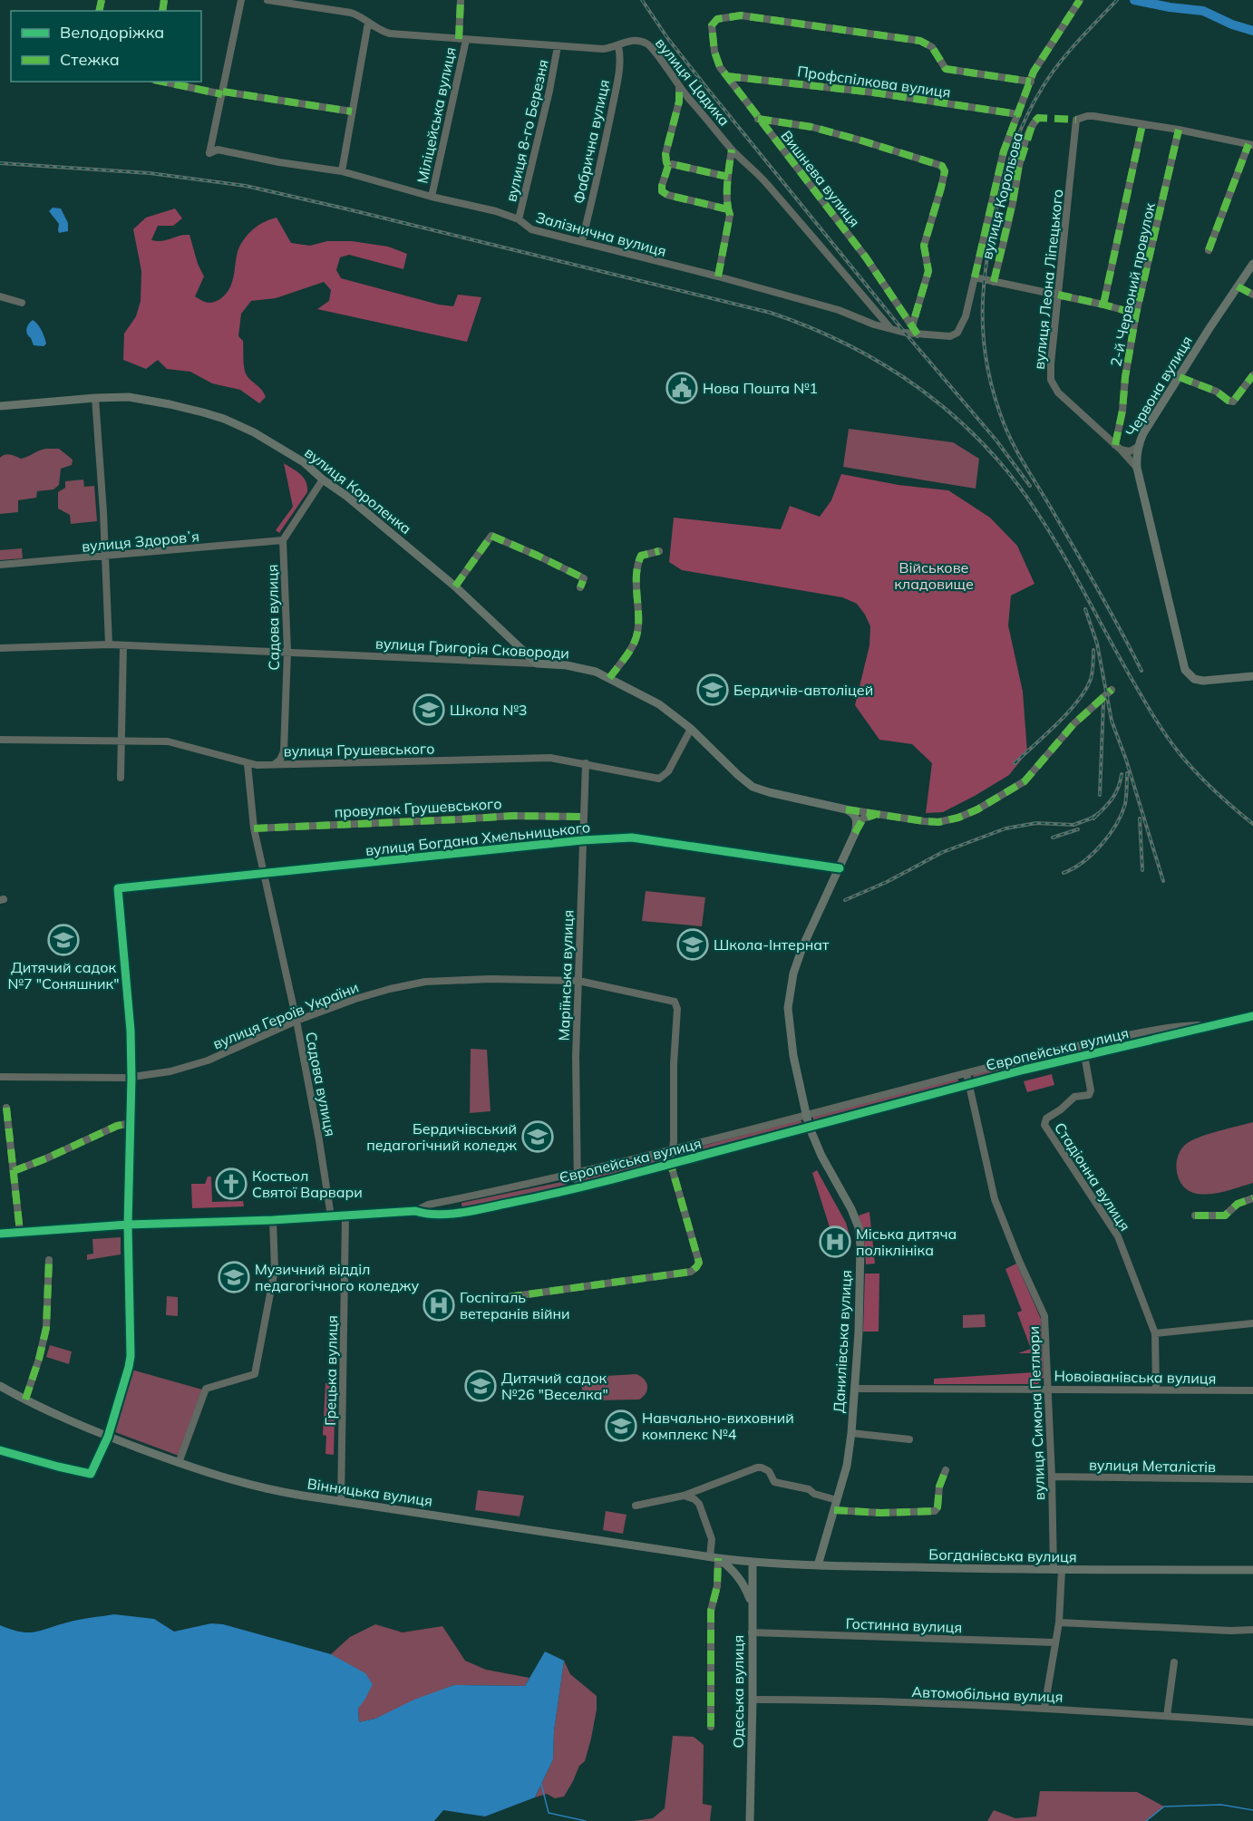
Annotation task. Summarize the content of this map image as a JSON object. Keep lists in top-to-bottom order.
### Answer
{
  "streets": {
    "main road": [
      "Червона вулиця",
      "вулиця Короленка",
      "вулиця Григорія Сковороди",
      "Данилівська вулиця",
      "Вінницька вулиця",
      "Богданівська вулиця",
      "Одеська вулиця"
    ],
    "street": [
      "вулиця Цадика",
      "Профспілкова вулиця",
      "Міліцейська вулиця",
      "вулиця 8-го Березня",
      "Фабрична вулиця",
      "Вишнева вулиця",
      "вулиця Корольова",
      "Залізнична вулиця",
      "вулиця Леона Ліпецького",
      "2-й Червоний провулок",
      "вулиця Здоровʼя",
      "Садова вулиця",
      "вулиця Грушевського",
      "провулок Грушевського",
      "вулиця Богдана Хмельницького",
      "Маріїнська вулиця",
      "вулиця Героїв України",
      "Європейська вулиця",
      "Стадіонна вулиця",
      "Грецька вулиця",
      "Новоіванівська вулиця",
      "вулиця Симона Петлюри",
      "вулиця Металістів",
      "Гостинна вулиця",
      "Автомобільна вулиця"
    ]
  },
  "crossings": [
    ["вулиця Цадика", "Міліцейська вулиця"],
    ["вулиця Цадика", "вулиця 8-го Березня"],
    ["вулиця Цадика", "Фабрична вулиця"],
    ["вулиця Цадика", "Залізнична вулиця"],
    ["Профспілкова вулиця", "Вишнева вулиця"],
    ["Міліцейська вулиця", "Залізнична вулиця"],
    ["вулиця 8-го Березня", "Залізнична вулиця"],
    ["Фабрична вулиця", "Залізнична вулиця"],
    ["Вишнева вулиця", "Залізнична вулиця"],
    ["вулиця Леона Ліпецького", "2-й Червоний провулок"],
    ["вулиця Леона Ліпецького", "Червона вулиця"],
    ["вулиця Короленка", "вулиця Григорія Сковороди"],
    ["вулиця Здоровʼя", "Садова вулиця"],
    ["Садова вулиця", "вулиця Григорія Сковороди"],
    ["Садова вулиця", "вулиця Грушевського"],
    ["Садова вулиця", "провулок Грушевського"],
    ["Садова вулиця", "вулиця Богдана Хмельницького"],
    ["Садова вулиця", "вулиця Героїв України"],
    ["Садова вулиця", "Європейська вулиця"],
    ["вулиця Григорія Сковороди", "вулиця Грушевського"],
    ["вулиця Грушевського", "Маріїнська вулиця"],
    ["провулок Грушевського", "Маріїнська вулиця"],
    ["вулиця Богдана Хмельницького", "Маріїнська вулиця"],
    ["вулиця Богдана Хмельницького", "вулиця Героїв України"],
    ["вулиця Богдана Хмельницького", "Данилівська вулиця"],
    ["Маріїнська вулиця", "вулиця Героїв України"],
    ["Маріїнська вулиця", "Європейська вулиця"],
    ["вулиця Героїв України", "Європейська вулиця"],
    ["Європейська вулиця", "Стадіонна вулиця"],
    ["Європейська вулиця", "Данилівська вулиця"],
    ["Європейська вулиця", "Грецька вулиця"],
    ["Європейська вулиця", "вулиця Симона Петлюри"],
    ["Данилівська вулиця", "Новоіванівська вулиця"],
    ["Данилівська вулиця", "Богданівська вулиця"],
    ["Грецька вулиця", "Вінницька вулиця"],
    ["Новоіванівська вулиця", "вулиця Симона Петлюри"],
    ["вулиця Симона Петлюри", "вулиця Металістів"],
    ["вулиця Симона Петлюри", "Богданівська вулиця"],
    ["вулиця Симона Петлюри", "Гостинна вулиця"],
    ["вулиця Симона Петлюри", "Автомобільна вулиця"],
    ["Вінницька вулиця", "Богданівська вулиця"],
    ["Вінницька вулиця", "Одеська вулиця"],
    ["Богданівська вулиця", "Одеська вулиця"],
    ["Гостинна вулиця", "Одеська вулиця"],
    ["Одеська вулиця", "Автомобільна вулиця"]
  ],
  "parks": ["Військове кладовище"],
  "places": {
    "public building": ["Нова Пошта №1"],
    "school or university": [
      "Бердичів-автоліцей",
      "Школа №3",
      "Дитячий садок №7 \"Соняшник\"",
      "Школа-Інтернат",
      "Бердичівський педагогічний коледж",
      "Музичний відділ педагогічного коледжу",
      "Дитячий садок №26 \"Веселка\"",
      "Навчально-виховний комплекс №4"
    ],
    "church": ["Костьол Святої Варвари"],
    "hospital": ["Міська дитяча поліклініка", "Госпіталь ветеранів війни"]
  },
  "legend": ["Велодоріжка", "Стежка"]
}
